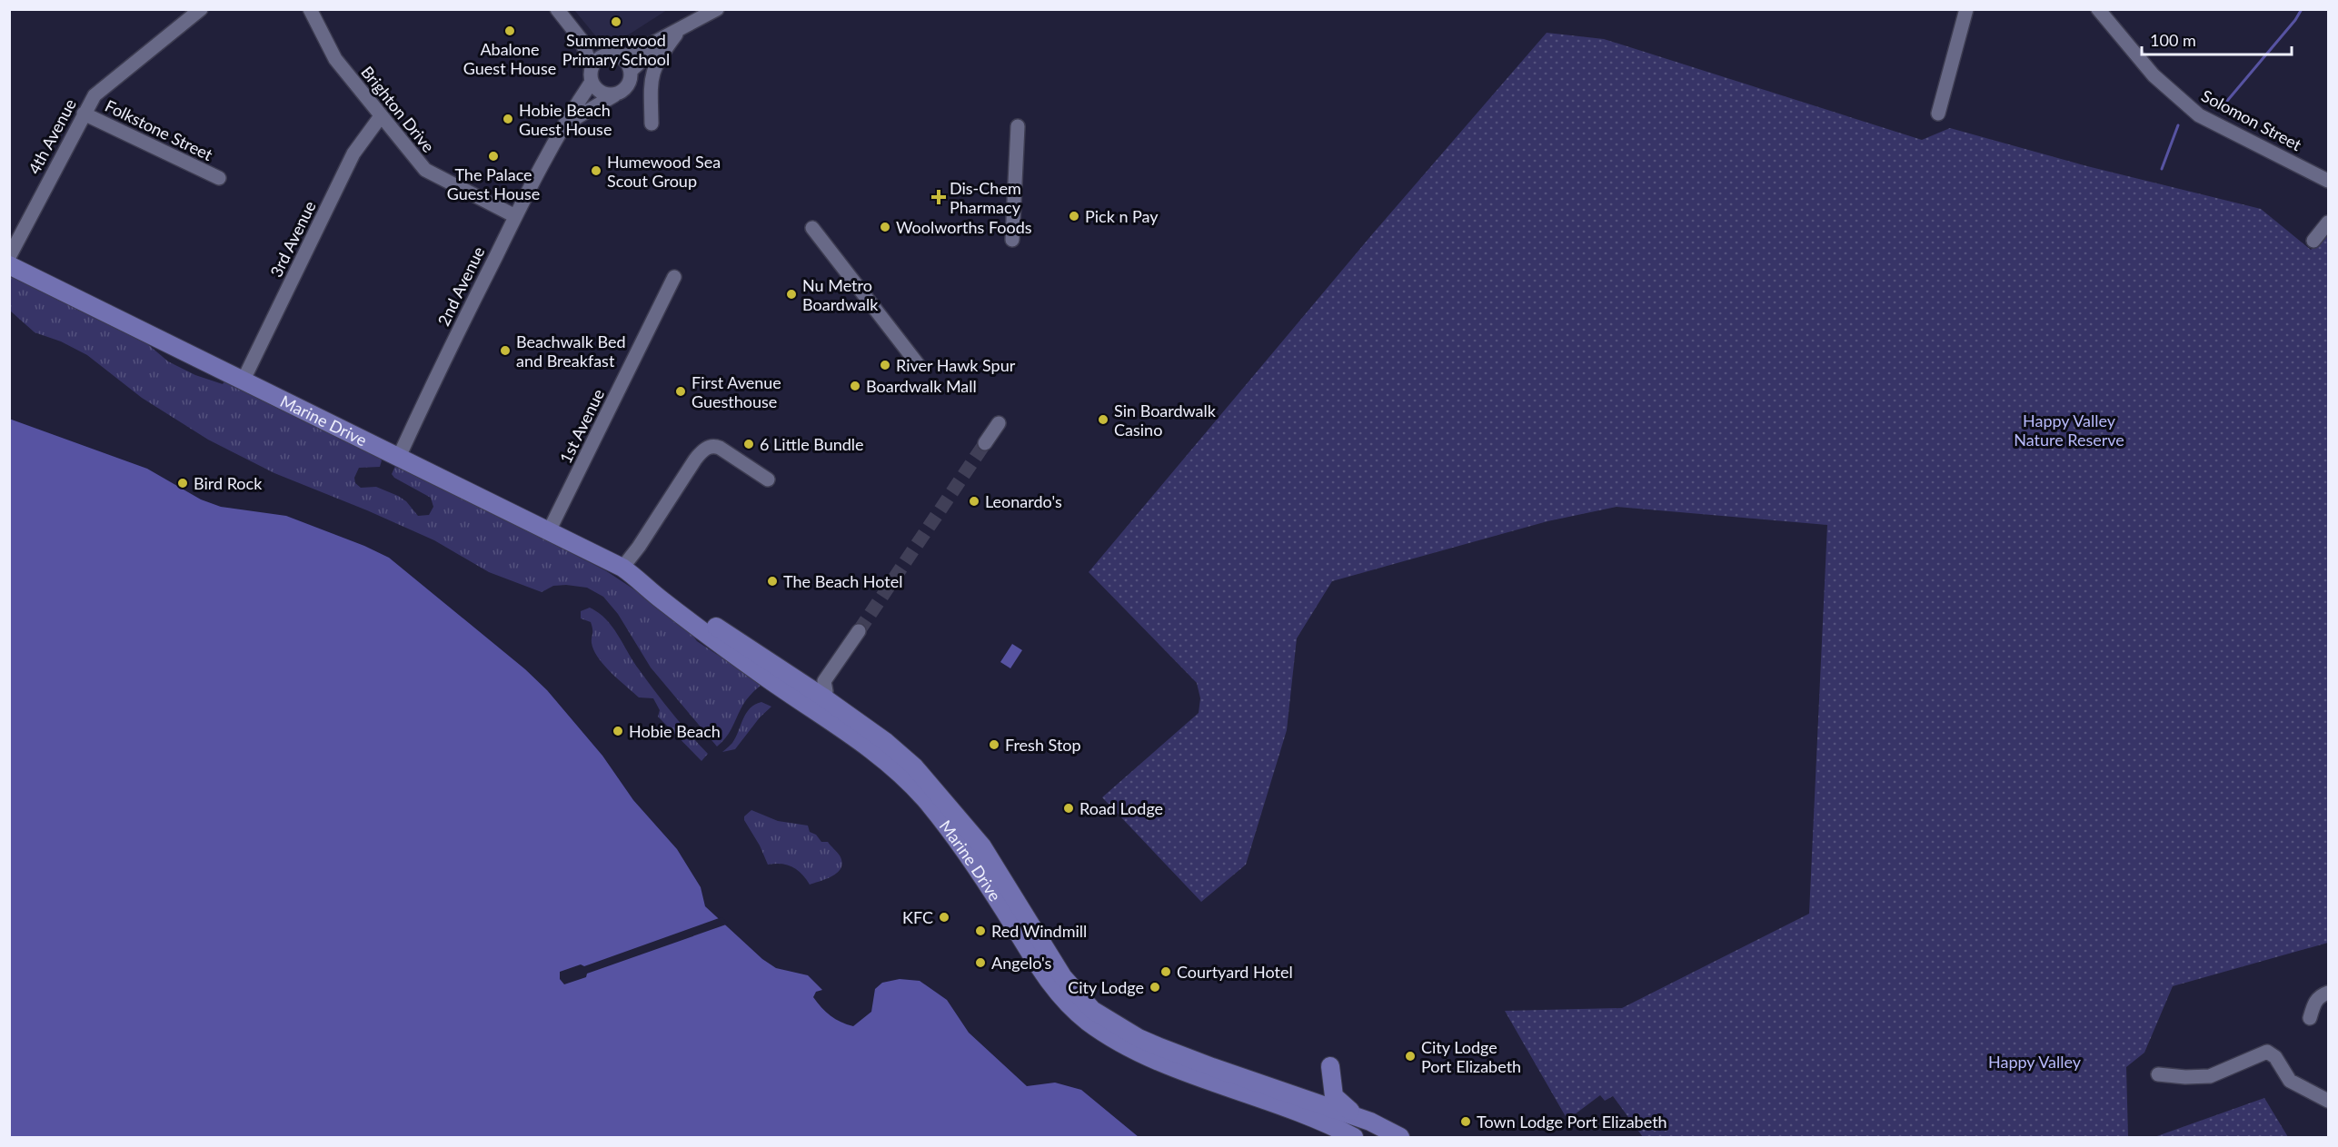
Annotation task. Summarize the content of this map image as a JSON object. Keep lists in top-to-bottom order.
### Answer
{
  "streets": {
    "main road": ["Marine Drive"],
    "street": [
      "Brighton Drive",
      "Solomon Street",
      "Folkstone Street",
      "4th Avenue",
      "3rd Avenue",
      "2nd Avenue",
      "1st Avenue"
    ]
  },
  "crossings": [
    ["Brighton Drive", "3rd Avenue"],
    ["Brighton Drive", "2nd Avenue"],
    ["Folkstone Street", "4th Avenue"],
    ["3rd Avenue", "Marine Drive"],
    ["2nd Avenue", "Marine Drive"],
    ["Marine Drive", "1st Avenue"]
  ],
  "parks": ["Happy Valley Nature Reserve", "Happy Valley"],
  "places": {
    "other": [
      "Summerwood Primary School",
      "Abalone Guest House",
      "Hobie Beach Guest House",
      "The Palace Guest House",
      "Humewood Sea Scout Group",
      "Pick n Pay",
      "Woolworths Foods",
      "Nu Metro Boardwalk",
      "Beachwalk Bed and Breakfast",
      "River Hawk Spur",
      "Boardwalk Mall",
      "First Avenue Guesthouse",
      "Sin Boardwalk Casino",
      "6 Little Bundle",
      "Bird Rock",
      "Leonardo's",
      "The Beach Hotel",
      "Hobie Beach",
      "Fresh Stop",
      "Road Lodge",
      "KFC",
      "Red Windmill",
      "Angelo's",
      "Courtyard Hotel",
      "City Lodge",
      "City Lodge Port Elizabeth",
      "Town Lodge Port Elizabeth"
    ],
    "health": ["Dis-Chem Pharmacy"]
  },
  "scale_bar": "100 m"
}
